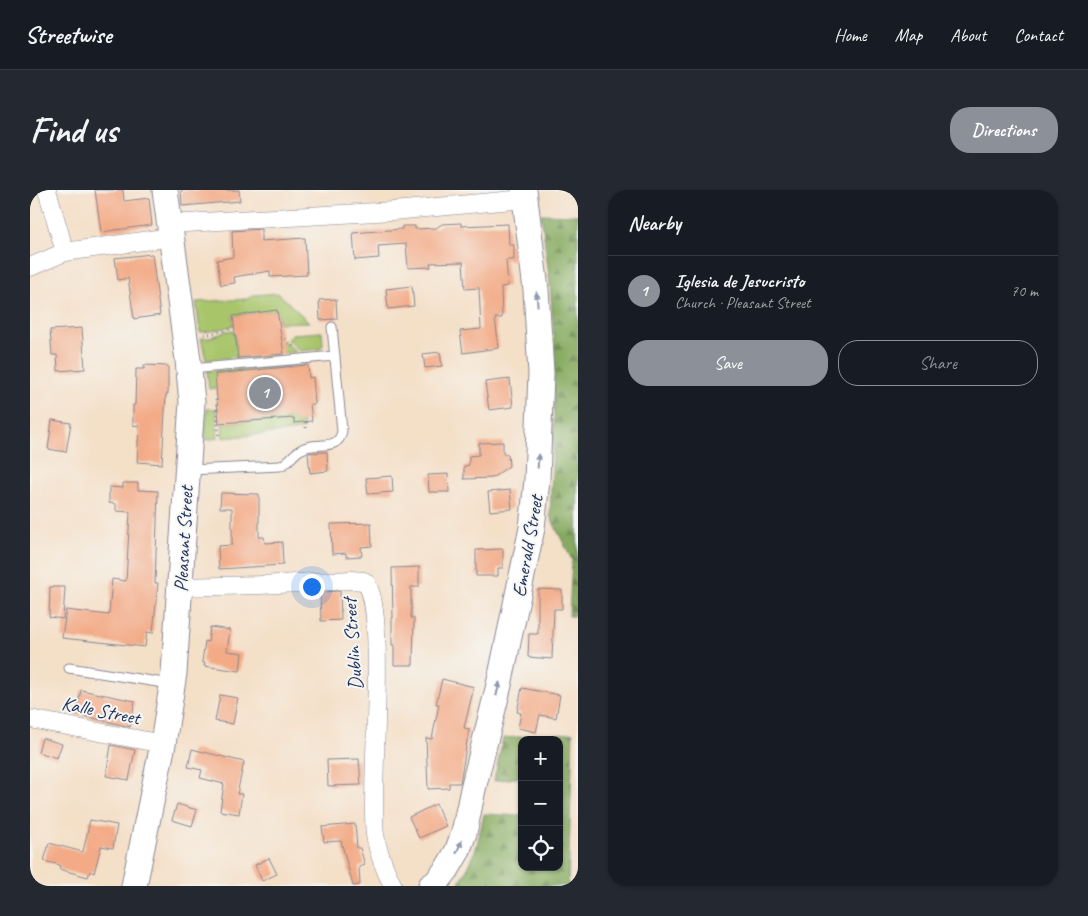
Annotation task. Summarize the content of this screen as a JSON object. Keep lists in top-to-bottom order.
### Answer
{
  "streets": {
    "street": [
      "Pleasant Street",
      "Emerald Street",
      "Dublin Street",
      "Kalle Street"
    ]
  },
  "crossings": [
    ["Pleasant Street", "Dublin Street"],
    ["Pleasant Street", "Kalle Street"]
  ],
  "one_way": ["Emerald Street"],
  "page": {
    "header": "Streetwise",
    "nav": [
      "Home",
      "Map",
      "About",
      "Contact"
    ],
    "buttons": [
      "Directions",
      ["Save", "Share"]
    ],
    "title": "Find us",
    "heading": "Nearby",
    "list": [
      {
        "mark": "1",
        "name": "Iglesia de Jesucristo",
        "note": "Church · Pleasant Street",
        "value": "70 m"
      }
    ],
    "pins": "1",
    "map_buttons": ["+", "−"]
  }
}
